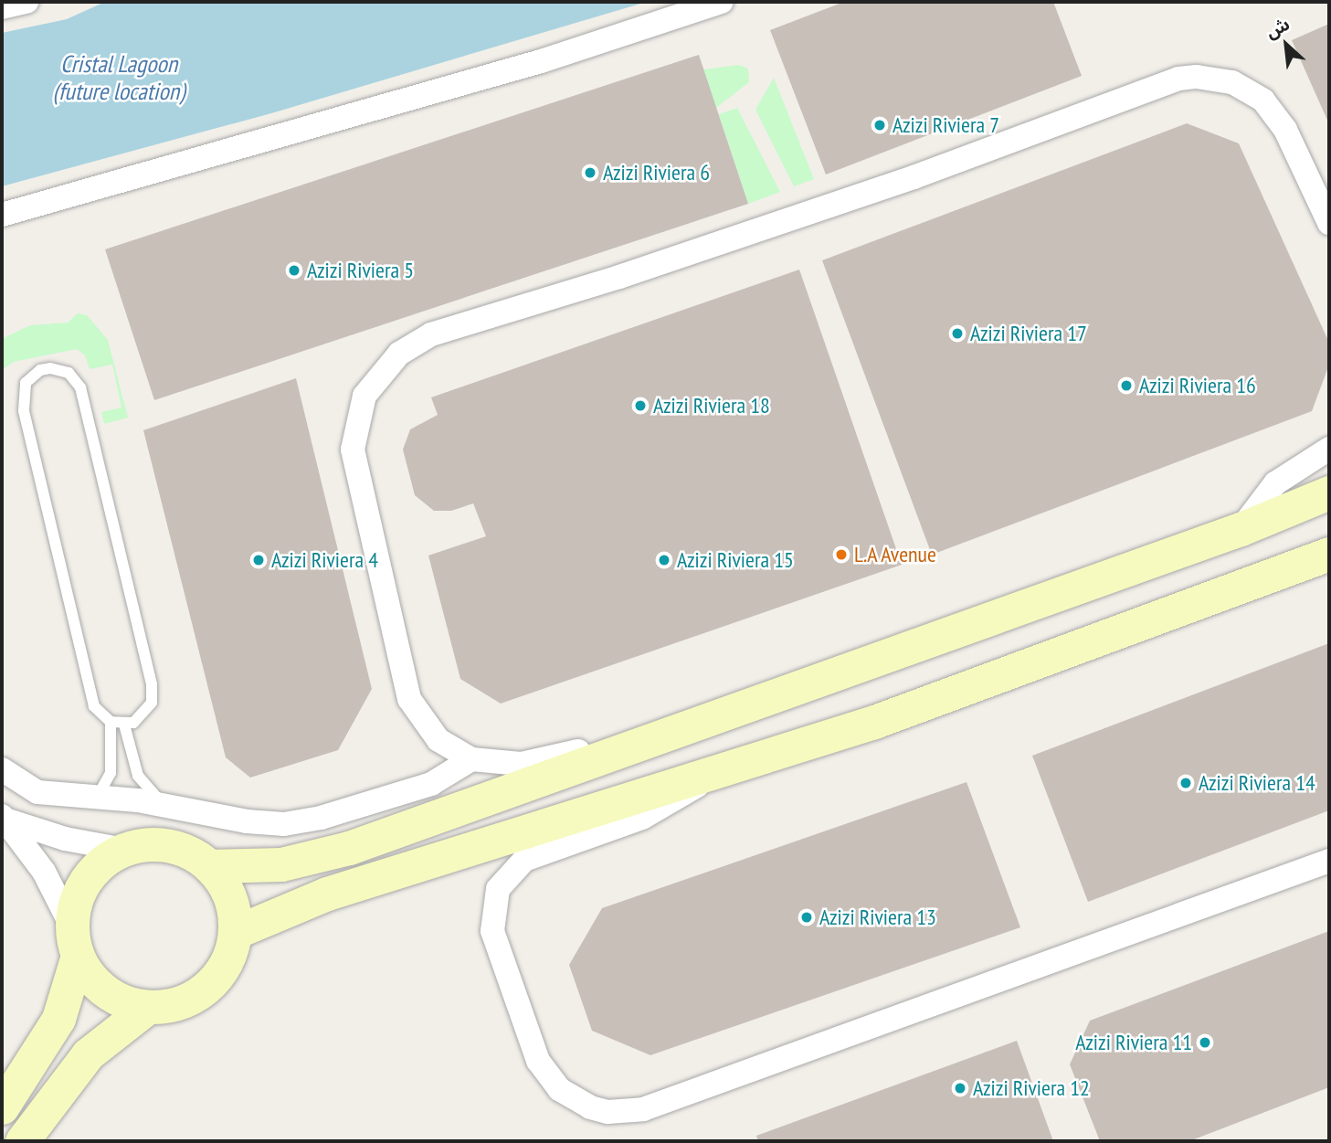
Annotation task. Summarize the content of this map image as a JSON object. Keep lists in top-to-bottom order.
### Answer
{
  "water": ["Cristal Lagoon (future location)"],
  "places": [
    "Azizi Riviera 7",
    "Azizi Riviera 6",
    "Azizi Riviera 5",
    "Azizi Riviera 17",
    "Azizi Riviera 16",
    "Azizi Riviera 18",
    "L.A Avenue",
    "Azizi Riviera 4",
    "Azizi Riviera 15",
    "Azizi Riviera 14",
    "Azizi Riviera 13",
    "Azizi Riviera 11",
    "Azizi Riviera 12"
  ],
  "north": "top left"
}
